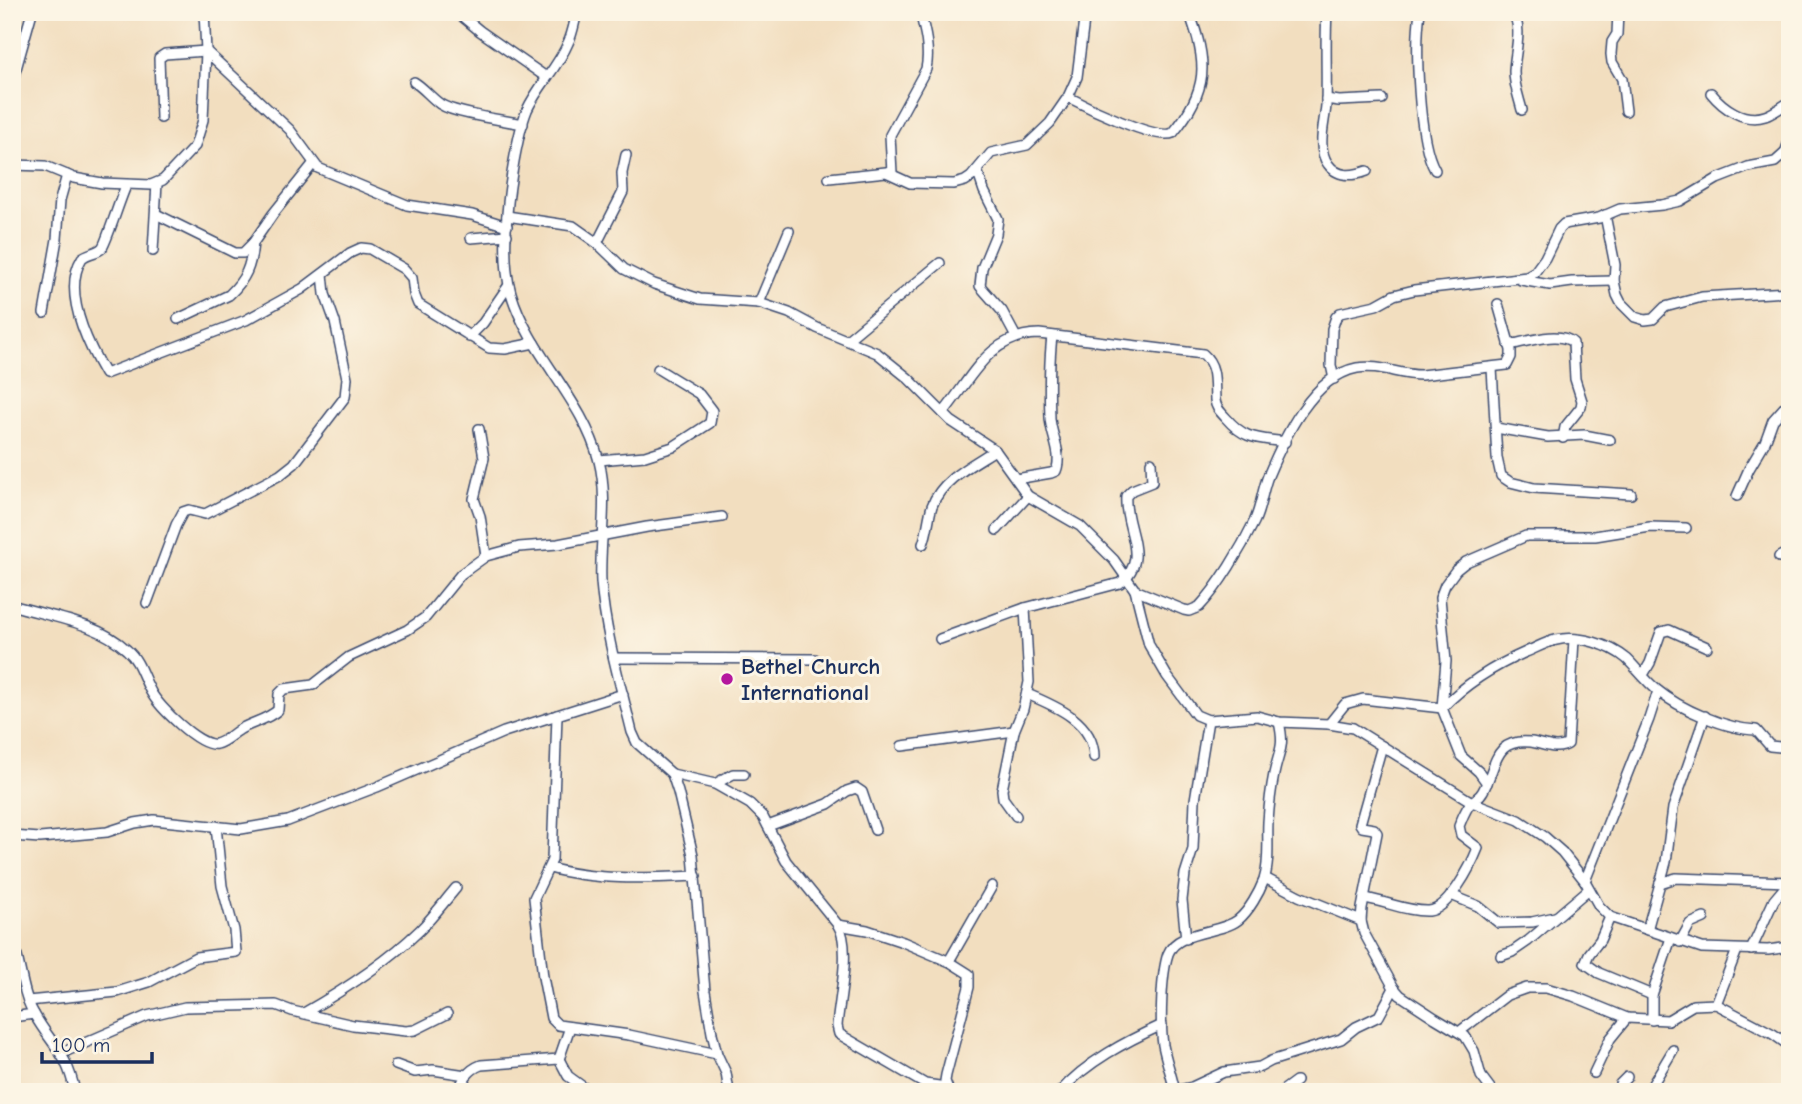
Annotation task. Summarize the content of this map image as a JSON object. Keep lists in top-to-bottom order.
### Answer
{
  "places": ["Bethel Church International"],
  "scale_bar": "100 m"
}
